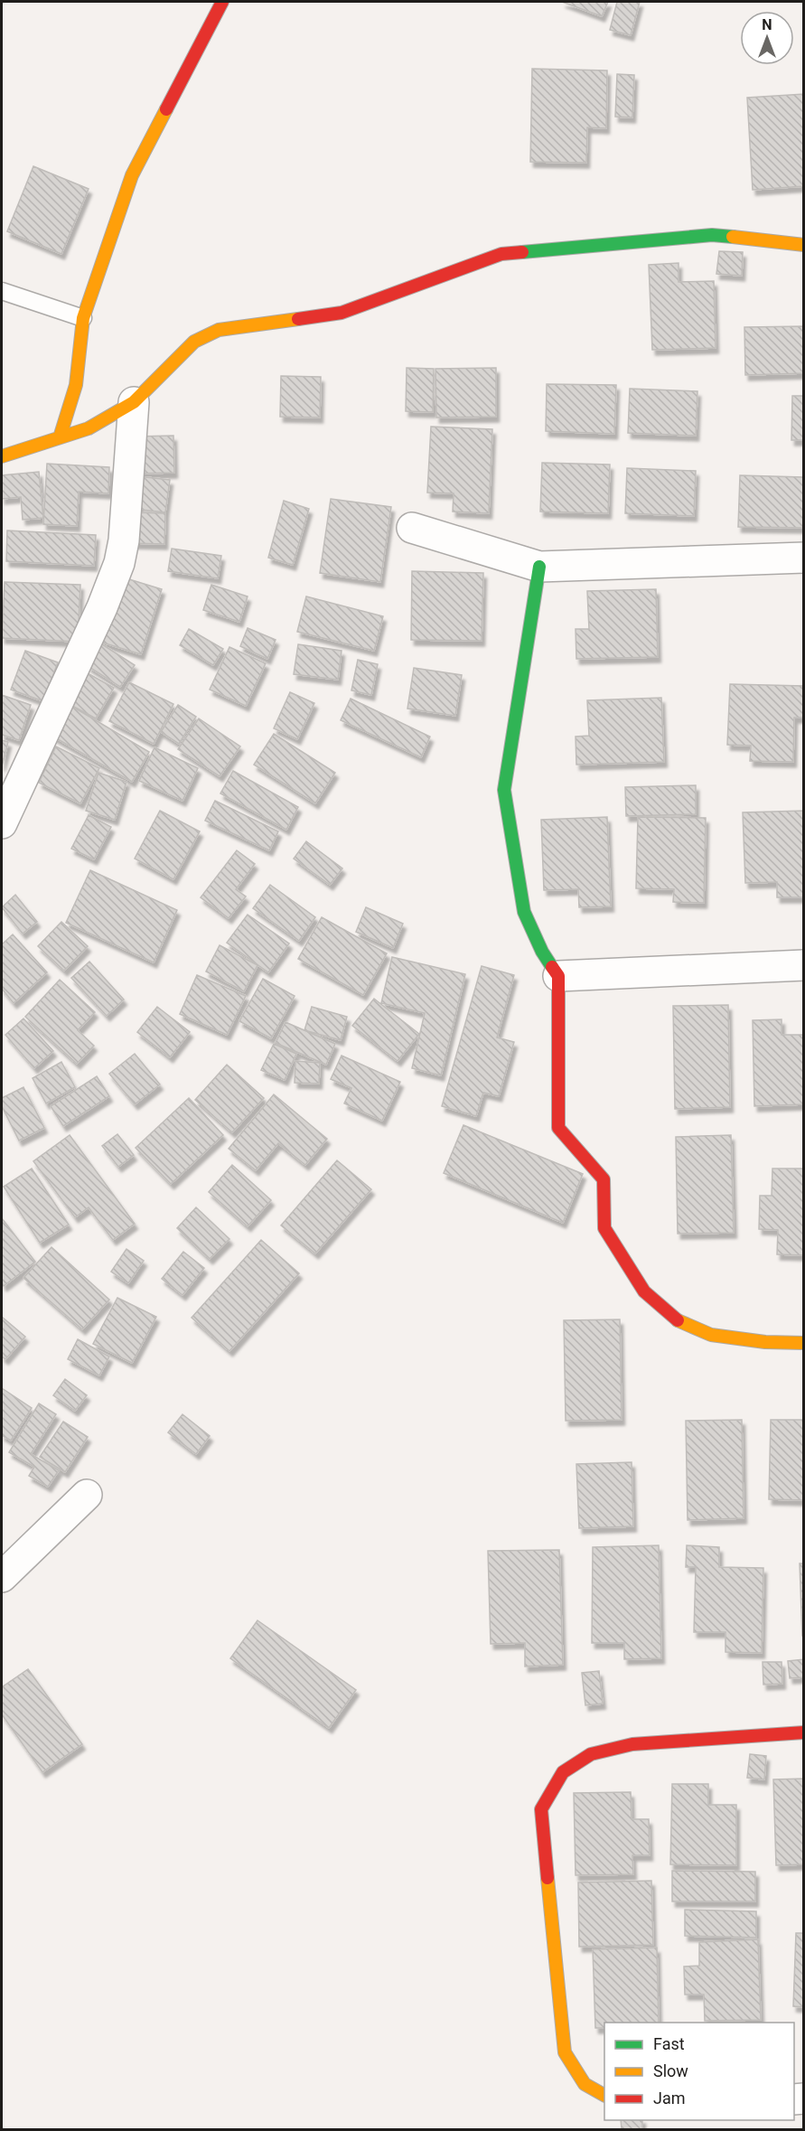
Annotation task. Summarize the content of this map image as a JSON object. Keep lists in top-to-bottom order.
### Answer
{
  "legend": ["Fast", "Slow", "Jam"],
  "north": "top"
}
